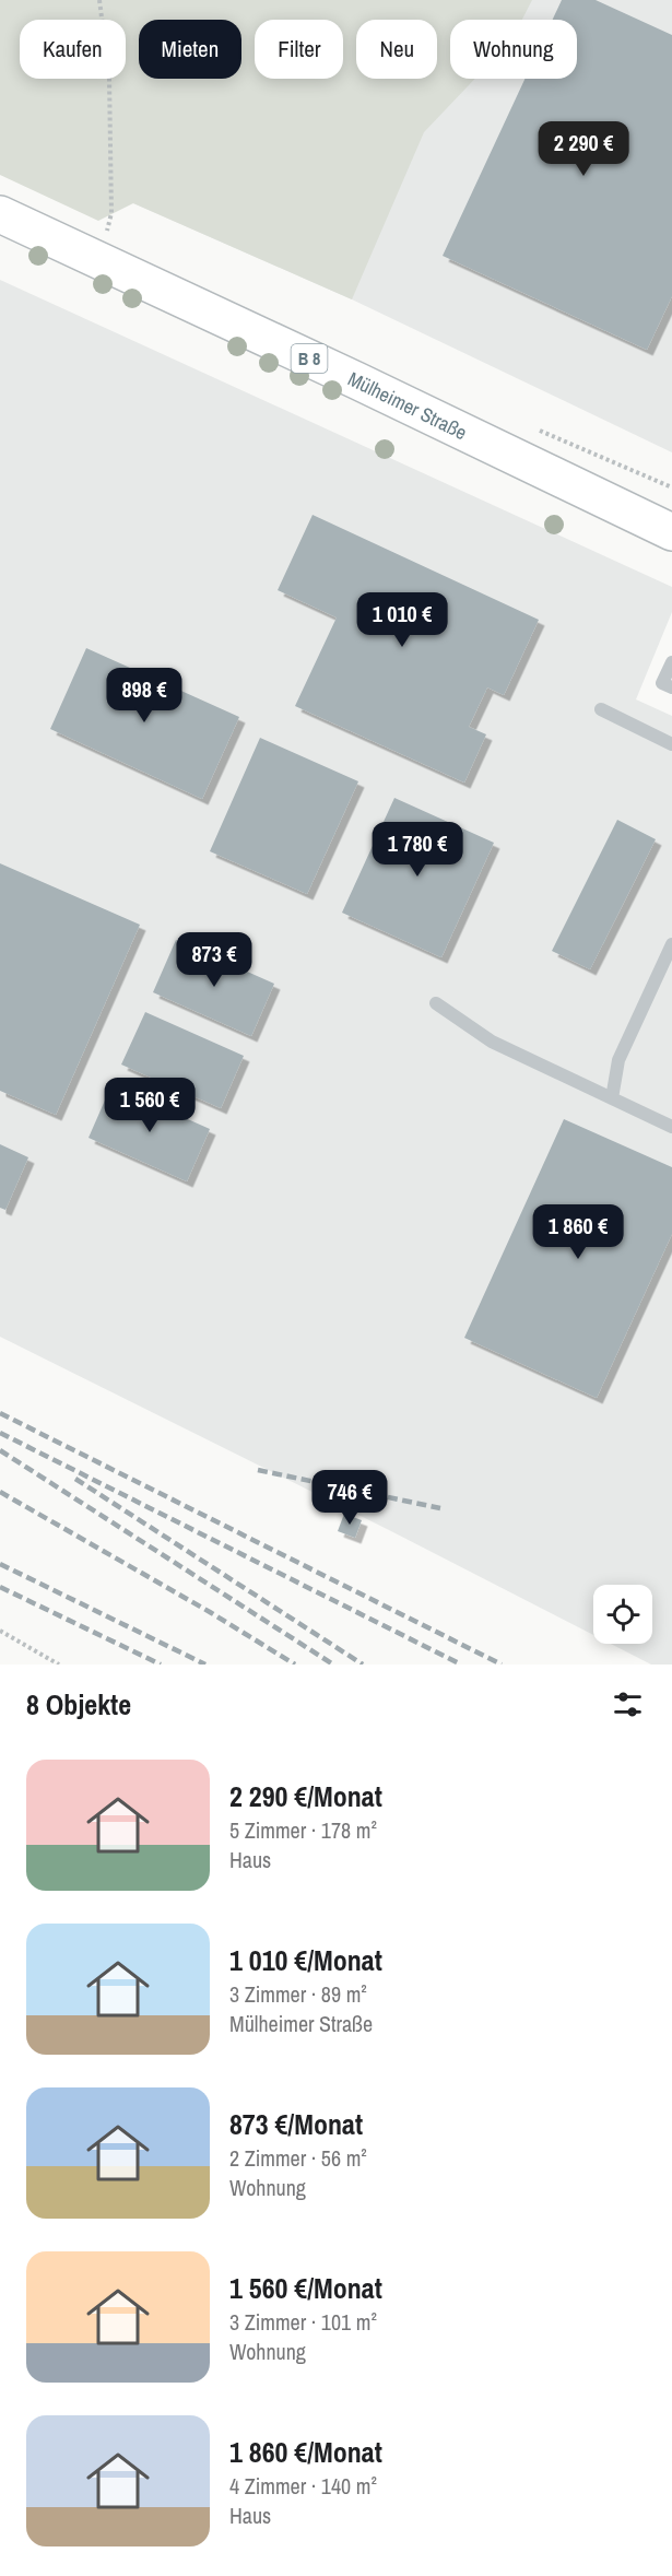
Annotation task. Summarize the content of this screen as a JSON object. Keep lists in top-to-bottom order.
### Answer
{
  "streets": {
    "main road": ["B 8", "Mülheimer Straße"]
  },
  "page": {
    "chip": [
      "Kaufen",
      "Mieten",
      "Filter",
      "Neu",
      "Wohnung"
    ],
    "price": [
      "2 290 €",
      "1 010 €",
      "898 €",
      "1 780 €",
      "873 €",
      "1 560 €",
      "1 860 €",
      "746 €"
    ],
    "heading": "8 Objekte",
    "list": [
      {
        "name": "2 290 €/Monat",
        "note": "5 Zimmer · 178 m² · Haus"
      },
      {
        "name": "1 010 €/Monat",
        "note": "3 Zimmer · 89 m² · Mülheimer Straße"
      },
      {
        "name": "873 €/Monat",
        "note": "2 Zimmer · 56 m² · Wohnung"
      },
      {
        "name": "1 560 €/Monat",
        "note": "3 Zimmer · 101 m² · Wohnung"
      },
      {
        "name": "1 860 €/Monat",
        "note": "4 Zimmer · 140 m² · Haus"
      }
    ]
  }
}
